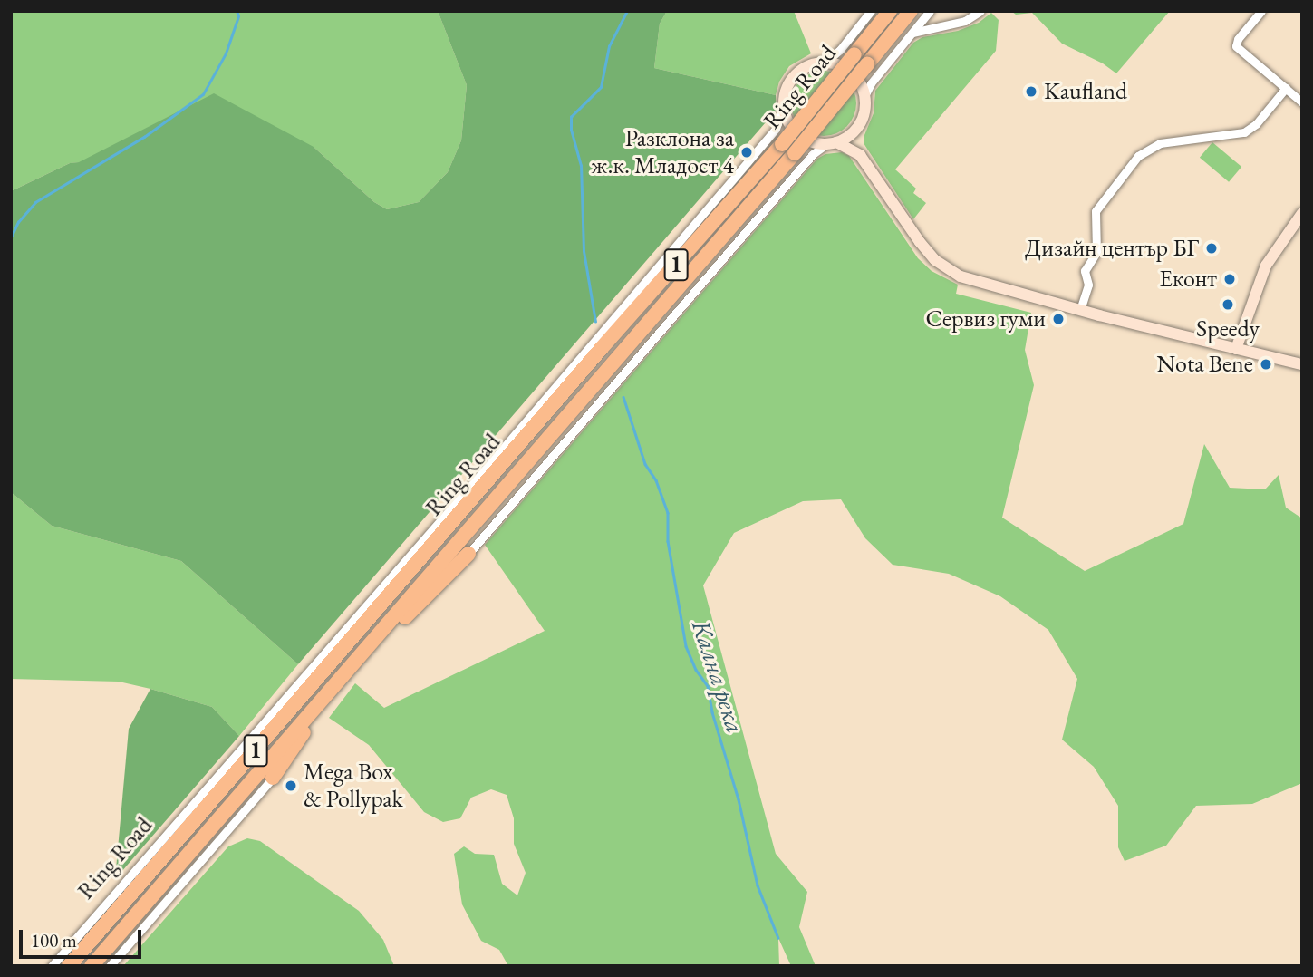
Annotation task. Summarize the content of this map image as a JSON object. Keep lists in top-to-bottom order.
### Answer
{
  "streets": {
    "highway": ["Ring Road", "1"]
  },
  "water": ["Кална река"],
  "places": [
    "Kaufland",
    "Разклона за ж.к. Младост 4",
    "Дизайн център БГ",
    "Еконт",
    "Speedy",
    "Сервиз гуми",
    "Nota Bene",
    "Mega Box & Pollypak"
  ],
  "scale_bar": "100 m"
}
